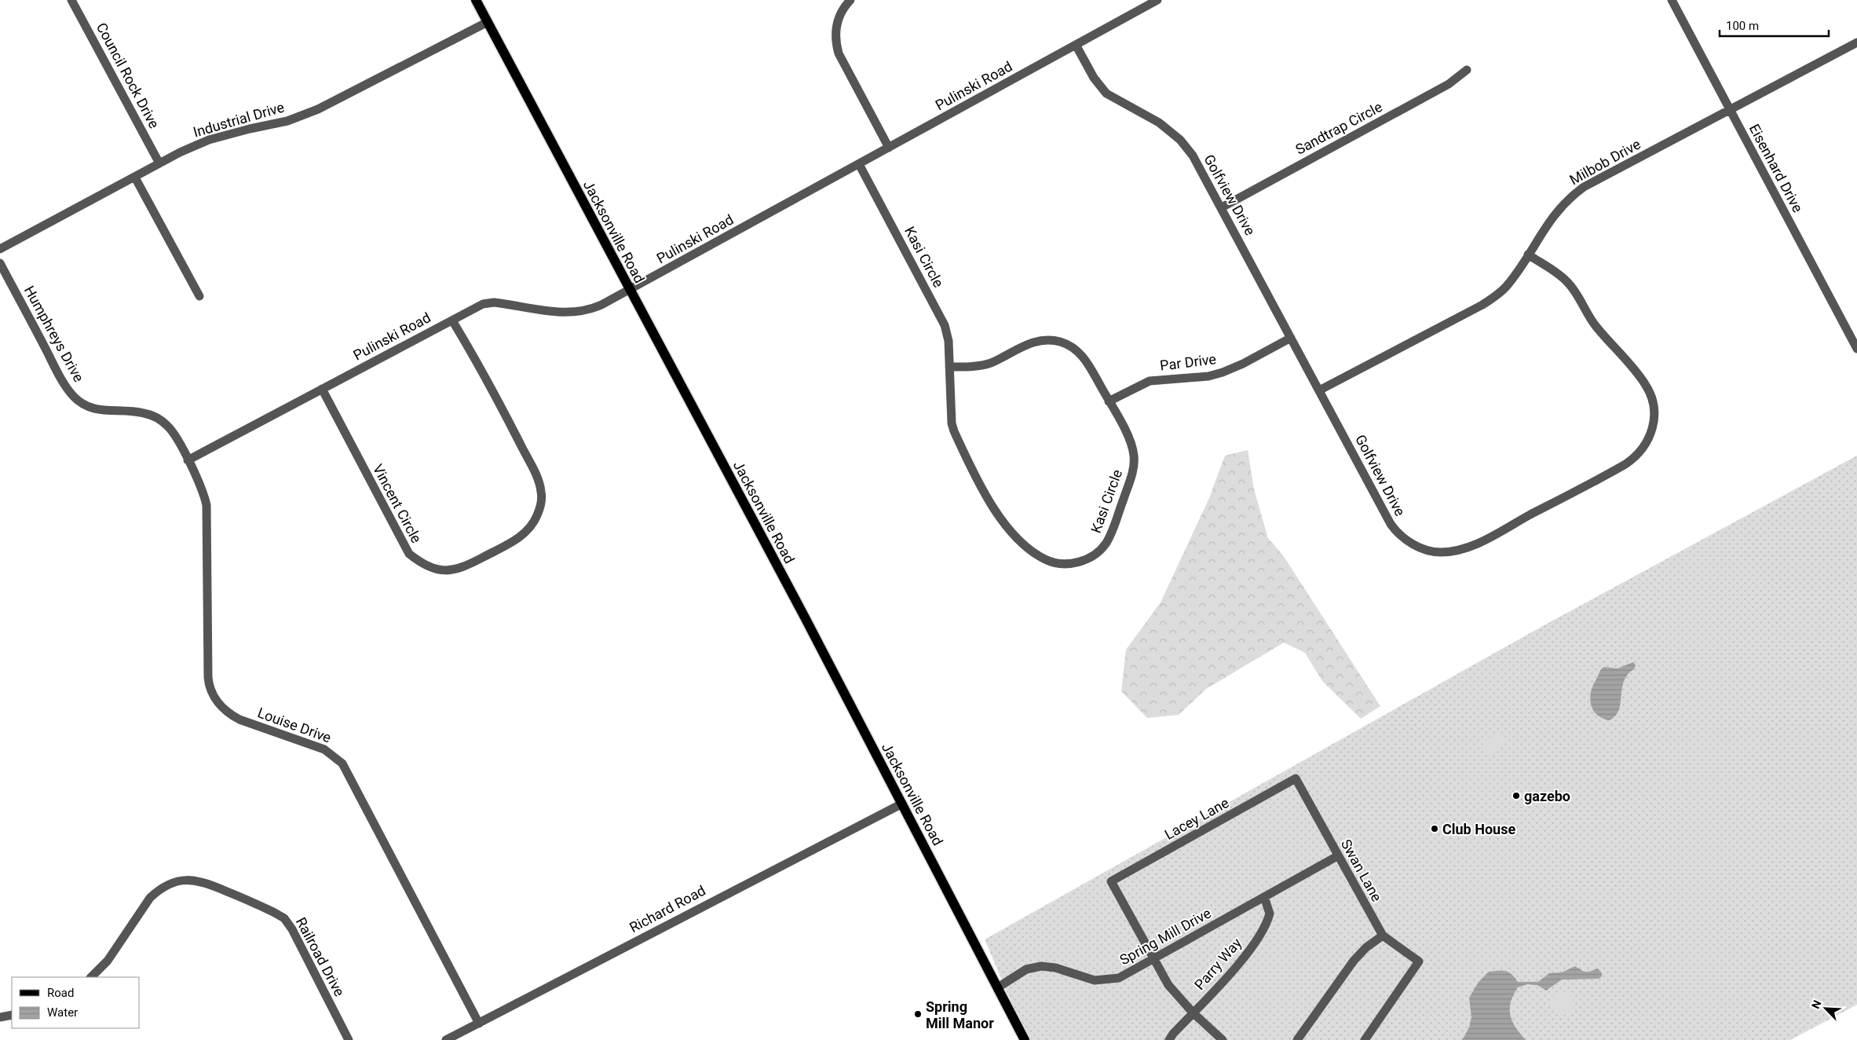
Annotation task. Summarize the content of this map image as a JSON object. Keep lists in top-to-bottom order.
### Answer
{
  "streets": {
    "main road": ["Jacksonville Road"],
    "street": [
      "Council Rock Drive",
      "Pulinski Road",
      "Industrial Drive",
      "Sandtrap Circle",
      "Milbob Drive",
      "Eisenhard Drive",
      "Golfview Drive",
      "Kasi Circle",
      "Humphreys Drive",
      "Par Drive",
      "Vincent Circle",
      "Louise Drive",
      "Lacey Lane",
      "Swan Lane",
      "Richard Road",
      "Spring Mill Drive",
      "Railroad Drive",
      "Parry Way"
    ]
  },
  "crossings": [
    ["Council Rock Drive", "Industrial Drive"],
    ["Pulinski Road", "Golfview Drive"],
    ["Pulinski Road", "Jacksonville Road"],
    ["Pulinski Road", "Kasi Circle"],
    ["Pulinski Road", "Humphreys Drive"],
    ["Pulinski Road", "Vincent Circle"],
    ["Pulinski Road", "Louise Drive"],
    ["Industrial Drive", "Jacksonville Road"],
    ["Sandtrap Circle", "Golfview Drive"],
    ["Milbob Drive", "Eisenhard Drive"],
    ["Milbob Drive", "Golfview Drive"],
    ["Golfview Drive", "Par Drive"],
    ["Jacksonville Road", "Richard Road"],
    ["Jacksonville Road", "Spring Mill Drive"],
    ["Kasi Circle", "Par Drive"],
    ["Humphreys Drive", "Louise Drive"],
    ["Louise Drive", "Richard Road"],
    ["Lacey Lane", "Swan Lane"],
    ["Lacey Lane", "Spring Mill Drive"],
    ["Swan Lane", "Spring Mill Drive"],
    ["Spring Mill Drive", "Parry Way"]
  ],
  "places": ["gazebo", "Club House", "Spring Mill Manor"],
  "legend": ["Road", "Water"],
  "scale_bar": "100 m",
  "north": "top left"
}
